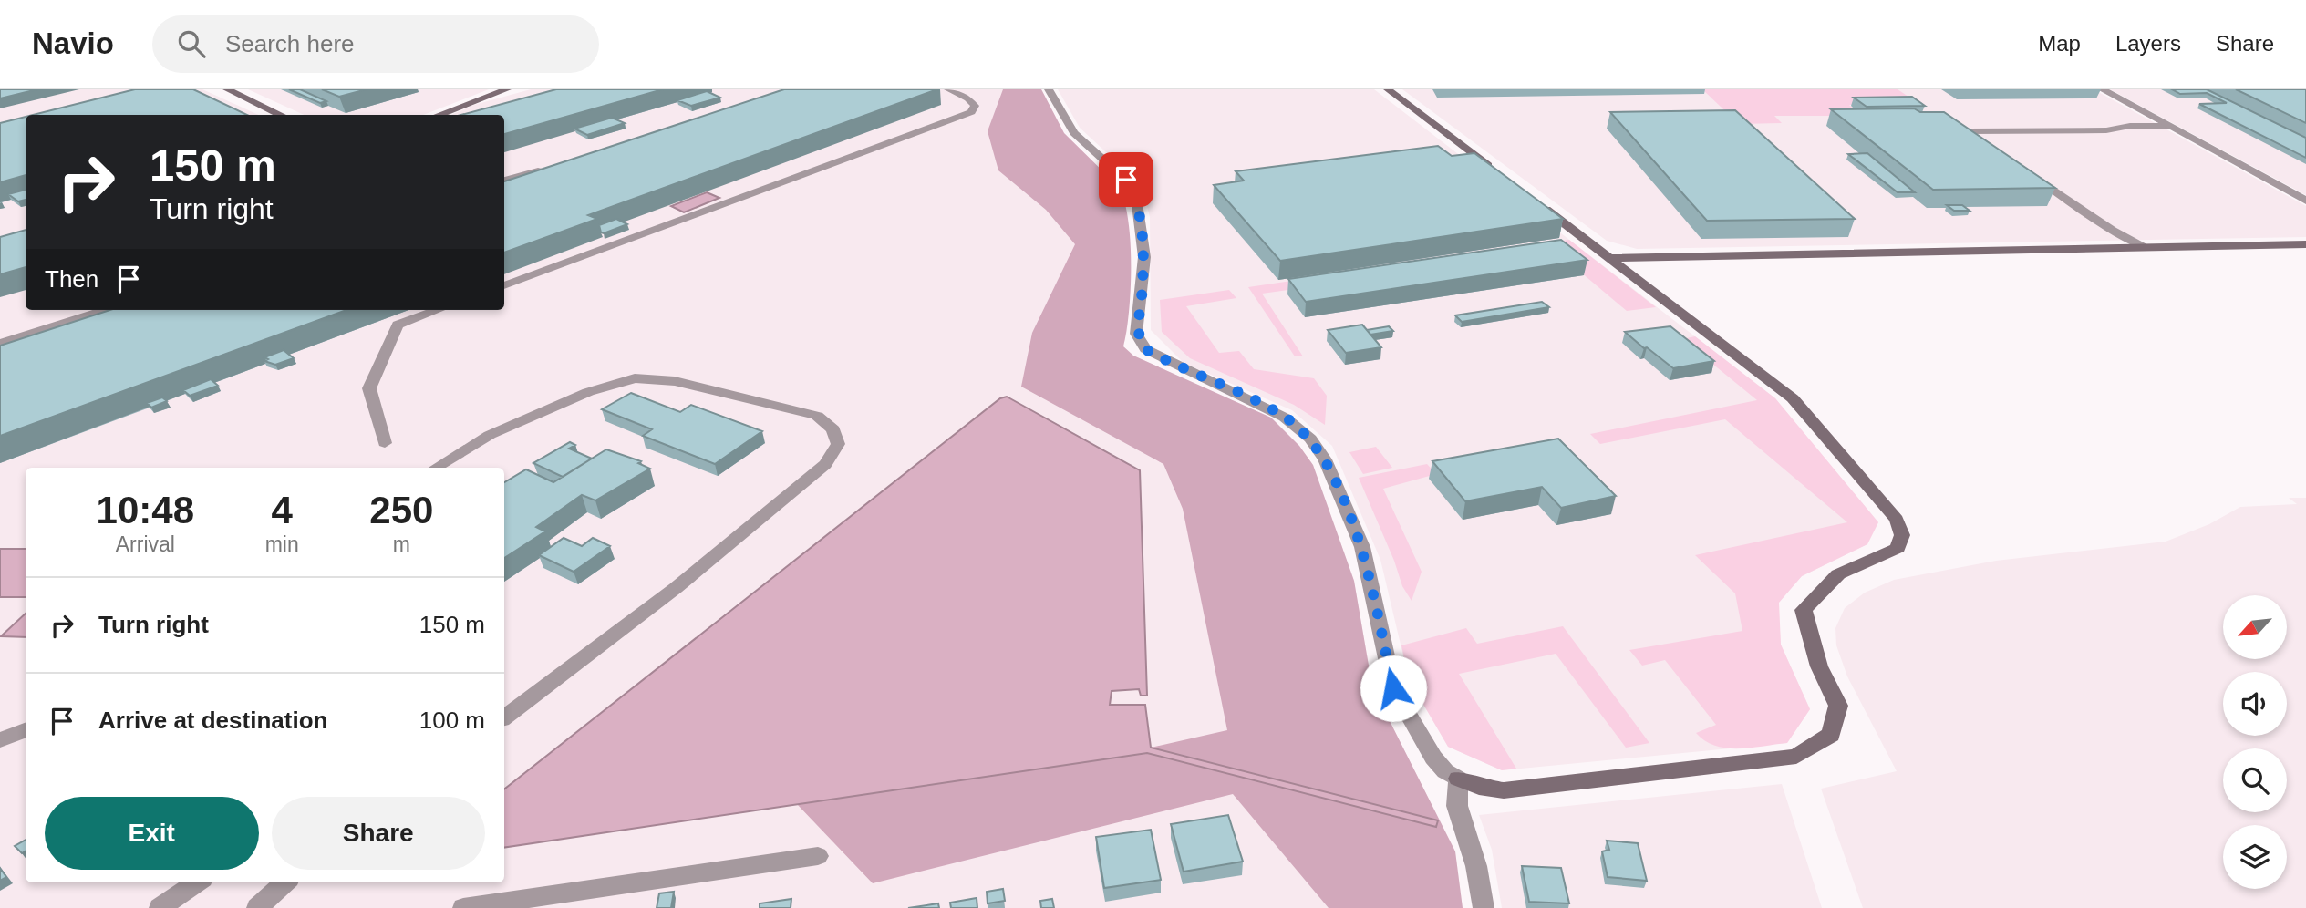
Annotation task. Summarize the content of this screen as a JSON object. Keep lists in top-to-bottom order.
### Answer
{
  "north": "bottom left",
  "page": {
    "header": "Navio",
    "search": "Search here",
    "nav": ["Map", "Layers", "Share"],
    "turn": ["150 m", "Turn right"],
    "then": "Then",
    "eta": [
      "10:48",
      "Arrival",
      "4",
      "min",
      "250",
      "m"
    ],
    "list": [
      {
        "name": "Turn right",
        "value": "150 m"
      },
      {
        "name": "Arrive at destination",
        "value": "100 m"
      }
    ],
    "buttons": ["Exit", "Share"]
  }
}
